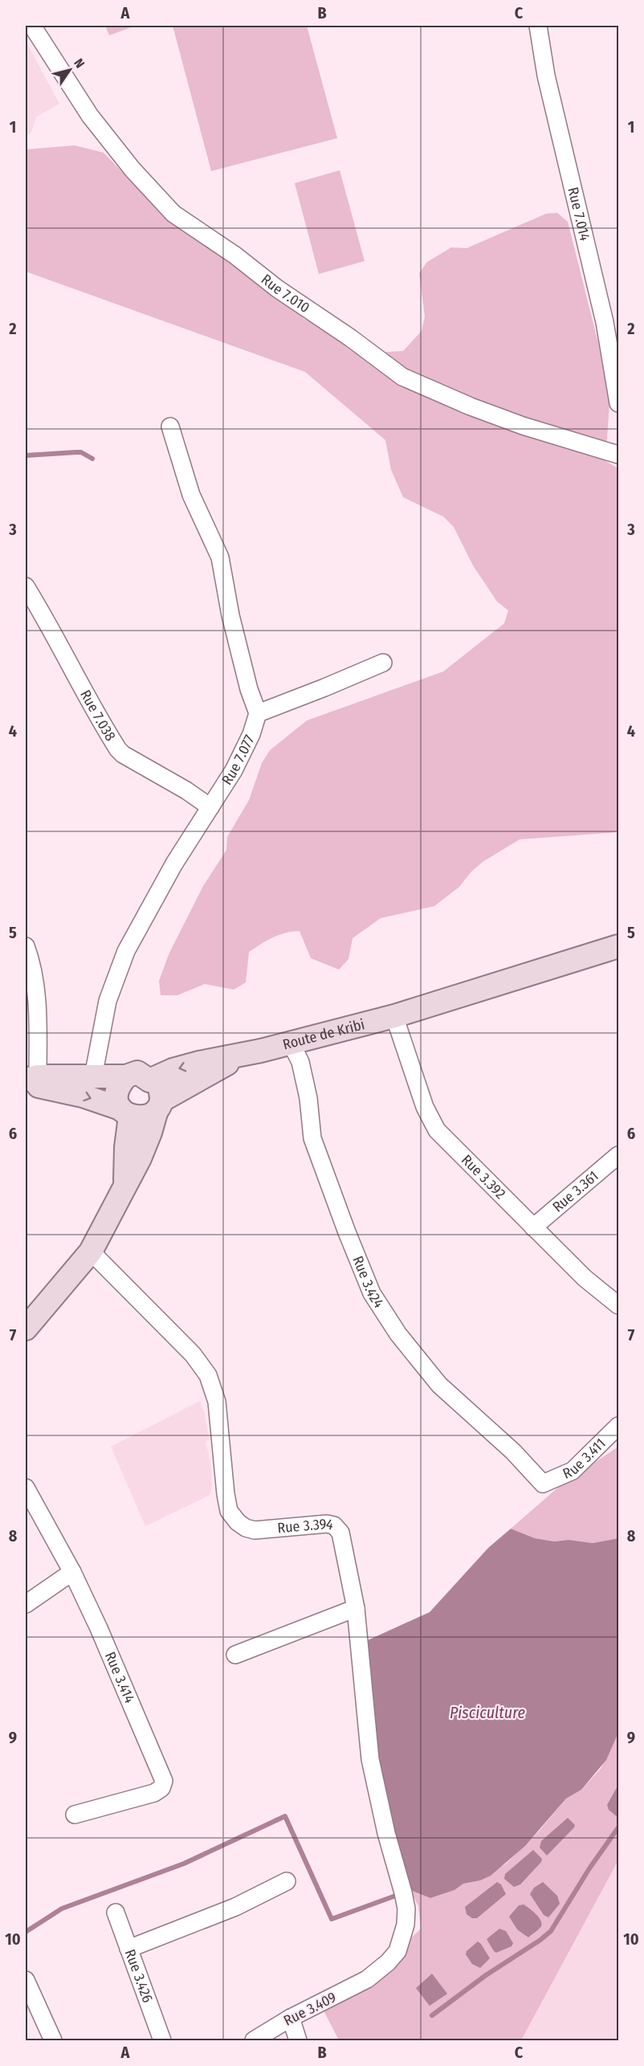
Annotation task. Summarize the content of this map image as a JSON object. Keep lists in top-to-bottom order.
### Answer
{
  "streets": {
    "main road": ["Route de Kribi"],
    "street": [
      "Rue 7.014",
      "Rue 7.010",
      "Rue 7.038",
      "Rue 7.077",
      "Rue 3.392",
      "Rue 3.361",
      "Rue 3.424",
      "Rue 3.411",
      "Rue 3.394",
      "Rue 3.414",
      "Rue 3.426",
      "Rue 3.409"
    ]
  },
  "crossings": [
    ["Rue 7.038", "Rue 7.077"],
    ["Route de Kribi", "Rue 3.392"],
    ["Route de Kribi", "Rue 3.424"],
    ["Rue 3.392", "Rue 3.361"],
    ["Rue 3.424", "Rue 3.411"],
    ["Rue 3.394", "Rue 3.409"]
  ],
  "water": ["Pisciculture"],
  "north": "top right",
  "grid": {
    "columns": ["A", "B", "C"],
    "rows": [
      "1",
      "2",
      "3",
      "4",
      "5",
      "6",
      "7",
      "8",
      "9",
      "10"
    ]
  }
}
